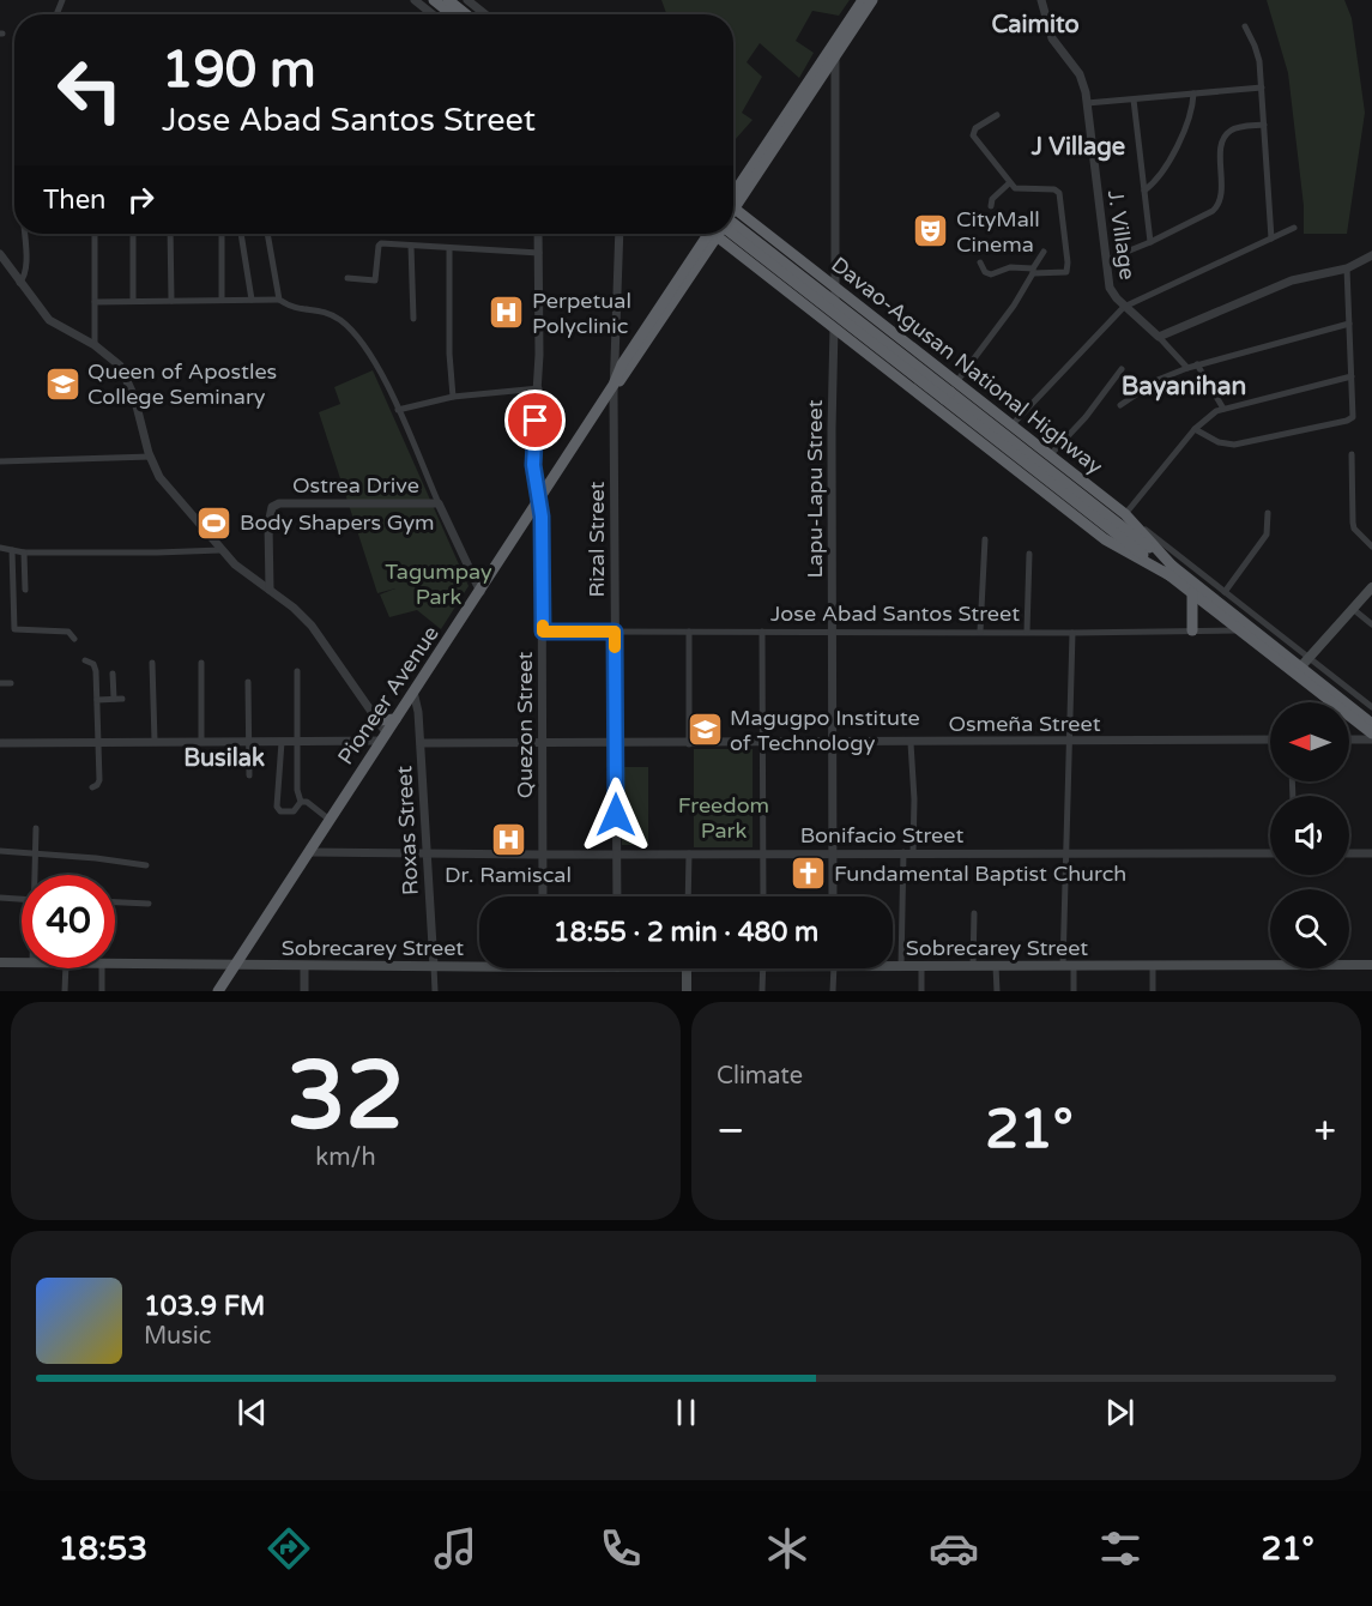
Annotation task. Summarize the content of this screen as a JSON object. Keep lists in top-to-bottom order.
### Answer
{
  "streets": {
    "highway": ["Davao-Agusan National Highway", "Pioneer Avenue"],
    "main road": ["Sobrecarey Street"],
    "street": [
      "J. Village",
      "Ostrea Drive",
      "Lapu-Lapu Street",
      "Rizal Street",
      "Jose Abad Santos Street",
      "Osmeña Street",
      "Quezon Street",
      "Roxas Street",
      "Bonifacio Street"
    ]
  },
  "crossings": [
    ["Davao-Agusan National Highway", "Lapu-Lapu Street"],
    ["Davao-Agusan National Highway", "Jose Abad Santos Street"],
    ["Lapu-Lapu Street", "Jose Abad Santos Street"],
    ["Lapu-Lapu Street", "Osmeña Street"],
    ["Lapu-Lapu Street", "Bonifacio Street"],
    ["Rizal Street", "Jose Abad Santos Street"],
    ["Rizal Street", "Pioneer Avenue"],
    ["Rizal Street", "Osmeña Street"],
    ["Rizal Street", "Bonifacio Street"],
    ["Jose Abad Santos Street", "Quezon Street"],
    ["Pioneer Avenue", "Quezon Street"],
    ["Pioneer Avenue", "Roxas Street"],
    ["Pioneer Avenue", "Bonifacio Street"],
    ["Pioneer Avenue", "Sobrecarey Street"],
    ["Osmeña Street", "Quezon Street"],
    ["Osmeña Street", "Roxas Street"],
    ["Quezon Street", "Bonifacio Street"],
    ["Roxas Street", "Bonifacio Street"],
    ["Roxas Street", "Sobrecarey Street"]
  ],
  "districts": [
    "Caimito",
    "J Village",
    "Bayanihan",
    "Busilak"
  ],
  "parks": ["Tagumpay Park", "Freedom Park"],
  "places": {
    "theatre": ["CityMall Cinema"],
    "hospital": ["Perpetual Polyclinic", "Dr. Ramiscal"],
    "school or university": ["Queen of Apostles College Seminary", "Magugpo Institute of Technology"],
    "sports": ["Body Shapers Gym"],
    "church": ["Fundamental Baptist Church"]
  },
  "north": "left",
  "page": {
    "turn": ["190 m", "Jose Abad Santos Street"],
    "then": "Then",
    "limit": "40",
    "trip": "18:55 · 2 min · 480 m",
    "tile": [
      ["32", "km/h"],
      "Climate"
    ],
    "heat": ["−", "21°", "+"],
    "song": ["103.9 FM", "Music"],
    "tabs": ["18:53", "21°"]
  }
}
